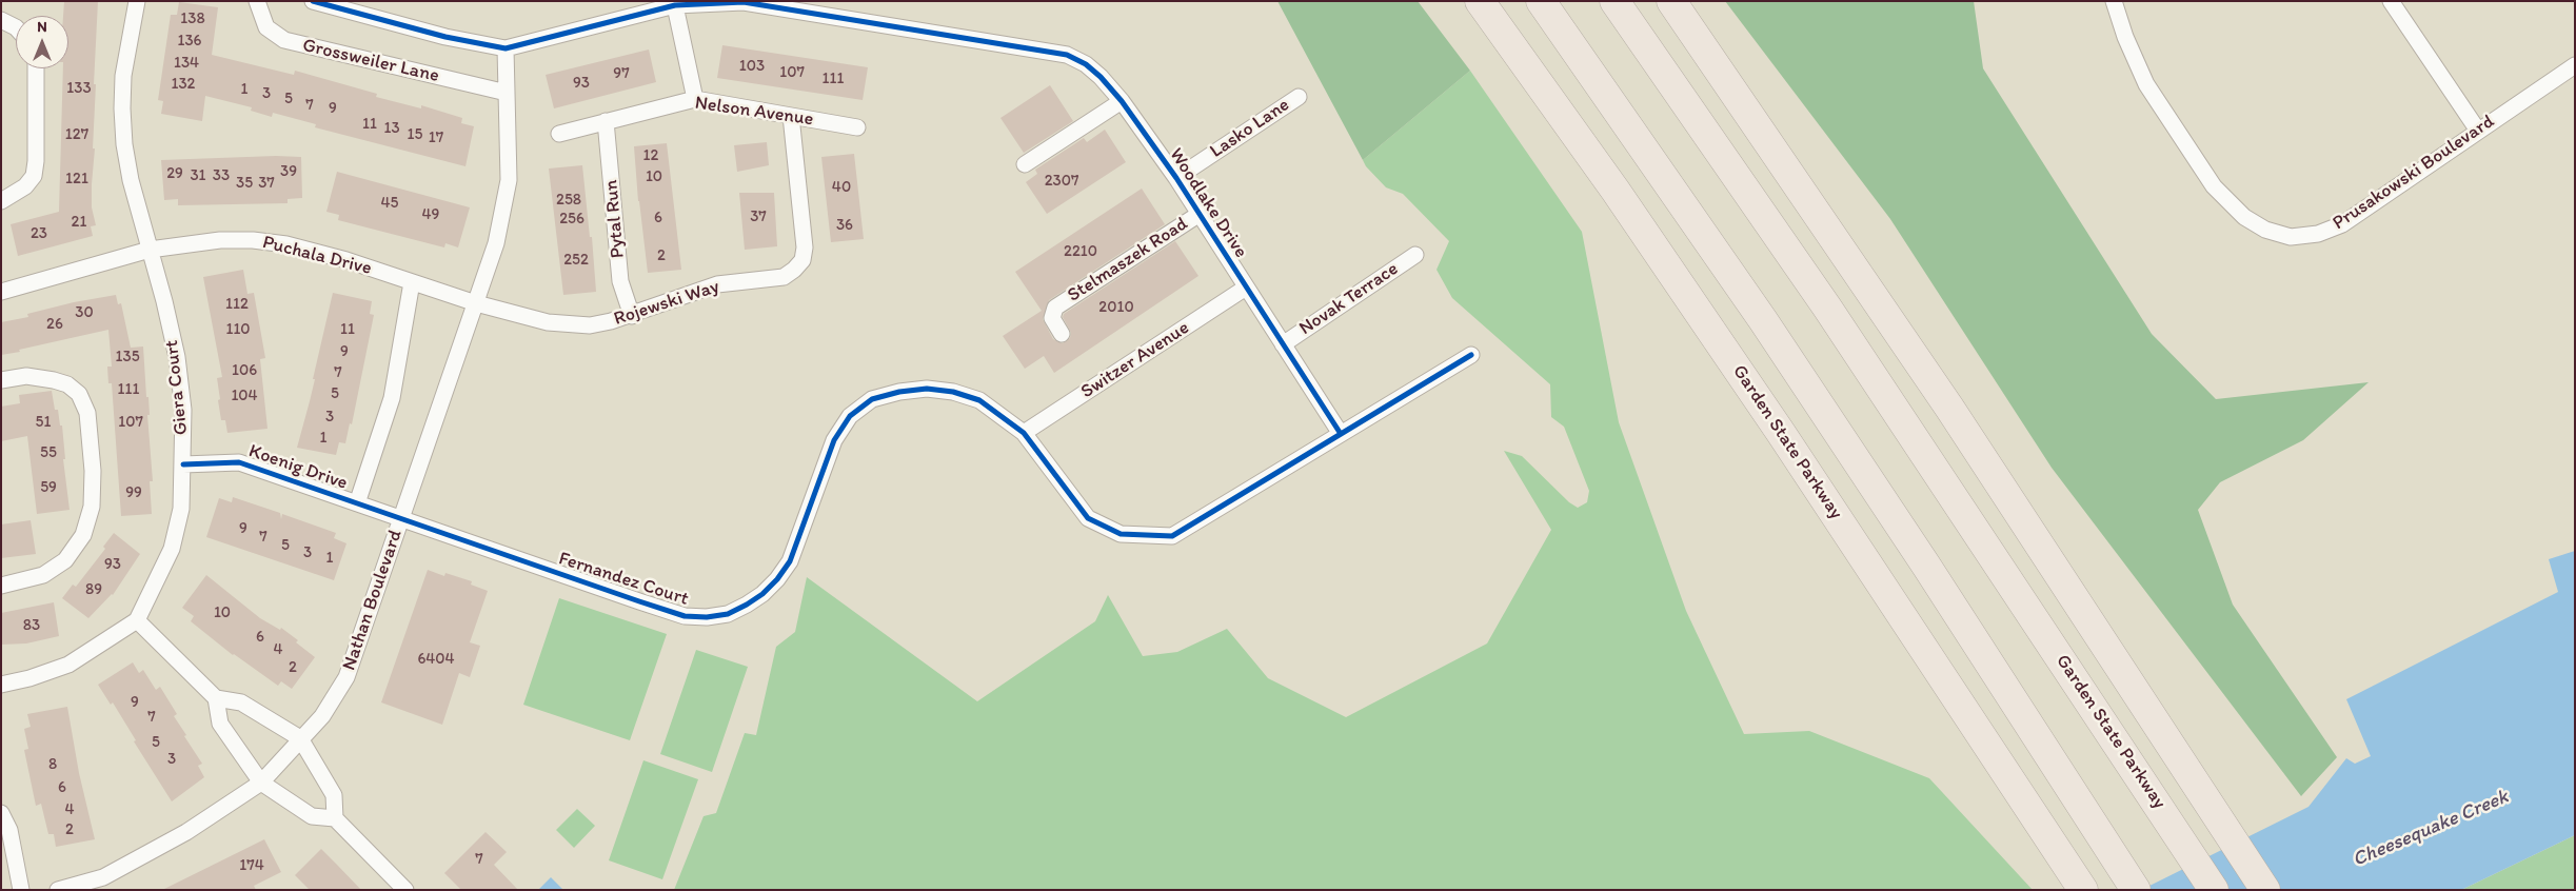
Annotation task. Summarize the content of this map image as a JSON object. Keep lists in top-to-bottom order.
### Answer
{
  "streets": {
    "highway": ["Garden State Parkway"],
    "street": [
      "Grossweiler Lane",
      "Nelson Avenue",
      "Lasko Lane",
      "Prusakowski Boulevard",
      "Woodlake Drive",
      "Pytal Run",
      "Puchala Drive",
      "Stelmaszek Road",
      "Novak Terrace",
      "Rojewski Way",
      "Switzer Avenue",
      "Giera Court",
      "Koenig Drive",
      "Fernandez Court",
      "Nathan Boulevard"
    ]
  },
  "crossings": [
    ["Grossweiler Lane", "Nathan Boulevard"],
    ["Nelson Avenue", "Pytal Run"],
    ["Nelson Avenue", "Rojewski Way"],
    ["Lasko Lane", "Woodlake Drive"],
    ["Woodlake Drive", "Stelmaszek Road"],
    ["Woodlake Drive", "Novak Terrace"],
    ["Woodlake Drive", "Switzer Avenue"],
    ["Woodlake Drive", "Fernandez Court"],
    ["Woodlake Drive", "Nathan Boulevard"],
    ["Pytal Run", "Rojewski Way"],
    ["Puchala Drive", "Rojewski Way"],
    ["Puchala Drive", "Giera Court"],
    ["Puchala Drive", "Nathan Boulevard"],
    ["Rojewski Way", "Nathan Boulevard"],
    ["Switzer Avenue", "Fernandez Court"],
    ["Giera Court", "Koenig Drive"],
    ["Koenig Drive", "Fernandez Court"],
    ["Koenig Drive", "Nathan Boulevard"],
    ["Fernandez Court", "Nathan Boulevard"]
  ],
  "water": ["Cheesequake Creek"],
  "house_numbers": [
    "138",
    "136",
    "134",
    "103",
    "107",
    "97",
    "111",
    "93",
    "132",
    "133",
    "1",
    "3",
    "5",
    "7",
    "9",
    "11",
    "13",
    "127",
    "15",
    "17",
    "12",
    "39",
    "29",
    "31",
    "33",
    "10",
    "121",
    "2307",
    "35",
    "37",
    "40",
    "258",
    "45",
    "49",
    "37",
    "6",
    "256",
    "21",
    "36",
    "23",
    "2210",
    "2",
    "252",
    "112",
    "2010",
    "30",
    "26",
    "110",
    "11",
    "9",
    "135",
    "106",
    "7",
    "111",
    "5",
    "104",
    "3",
    "51",
    "107",
    "1",
    "55",
    "59",
    "99",
    "9",
    "7",
    "5",
    "3",
    "1",
    "93",
    "89",
    "10",
    "83",
    "6",
    "4",
    "6404",
    "2",
    "9",
    "7",
    "5",
    "3",
    "8",
    "6",
    "4",
    "2",
    "7",
    "174"
  ],
  "north": "top"
}
